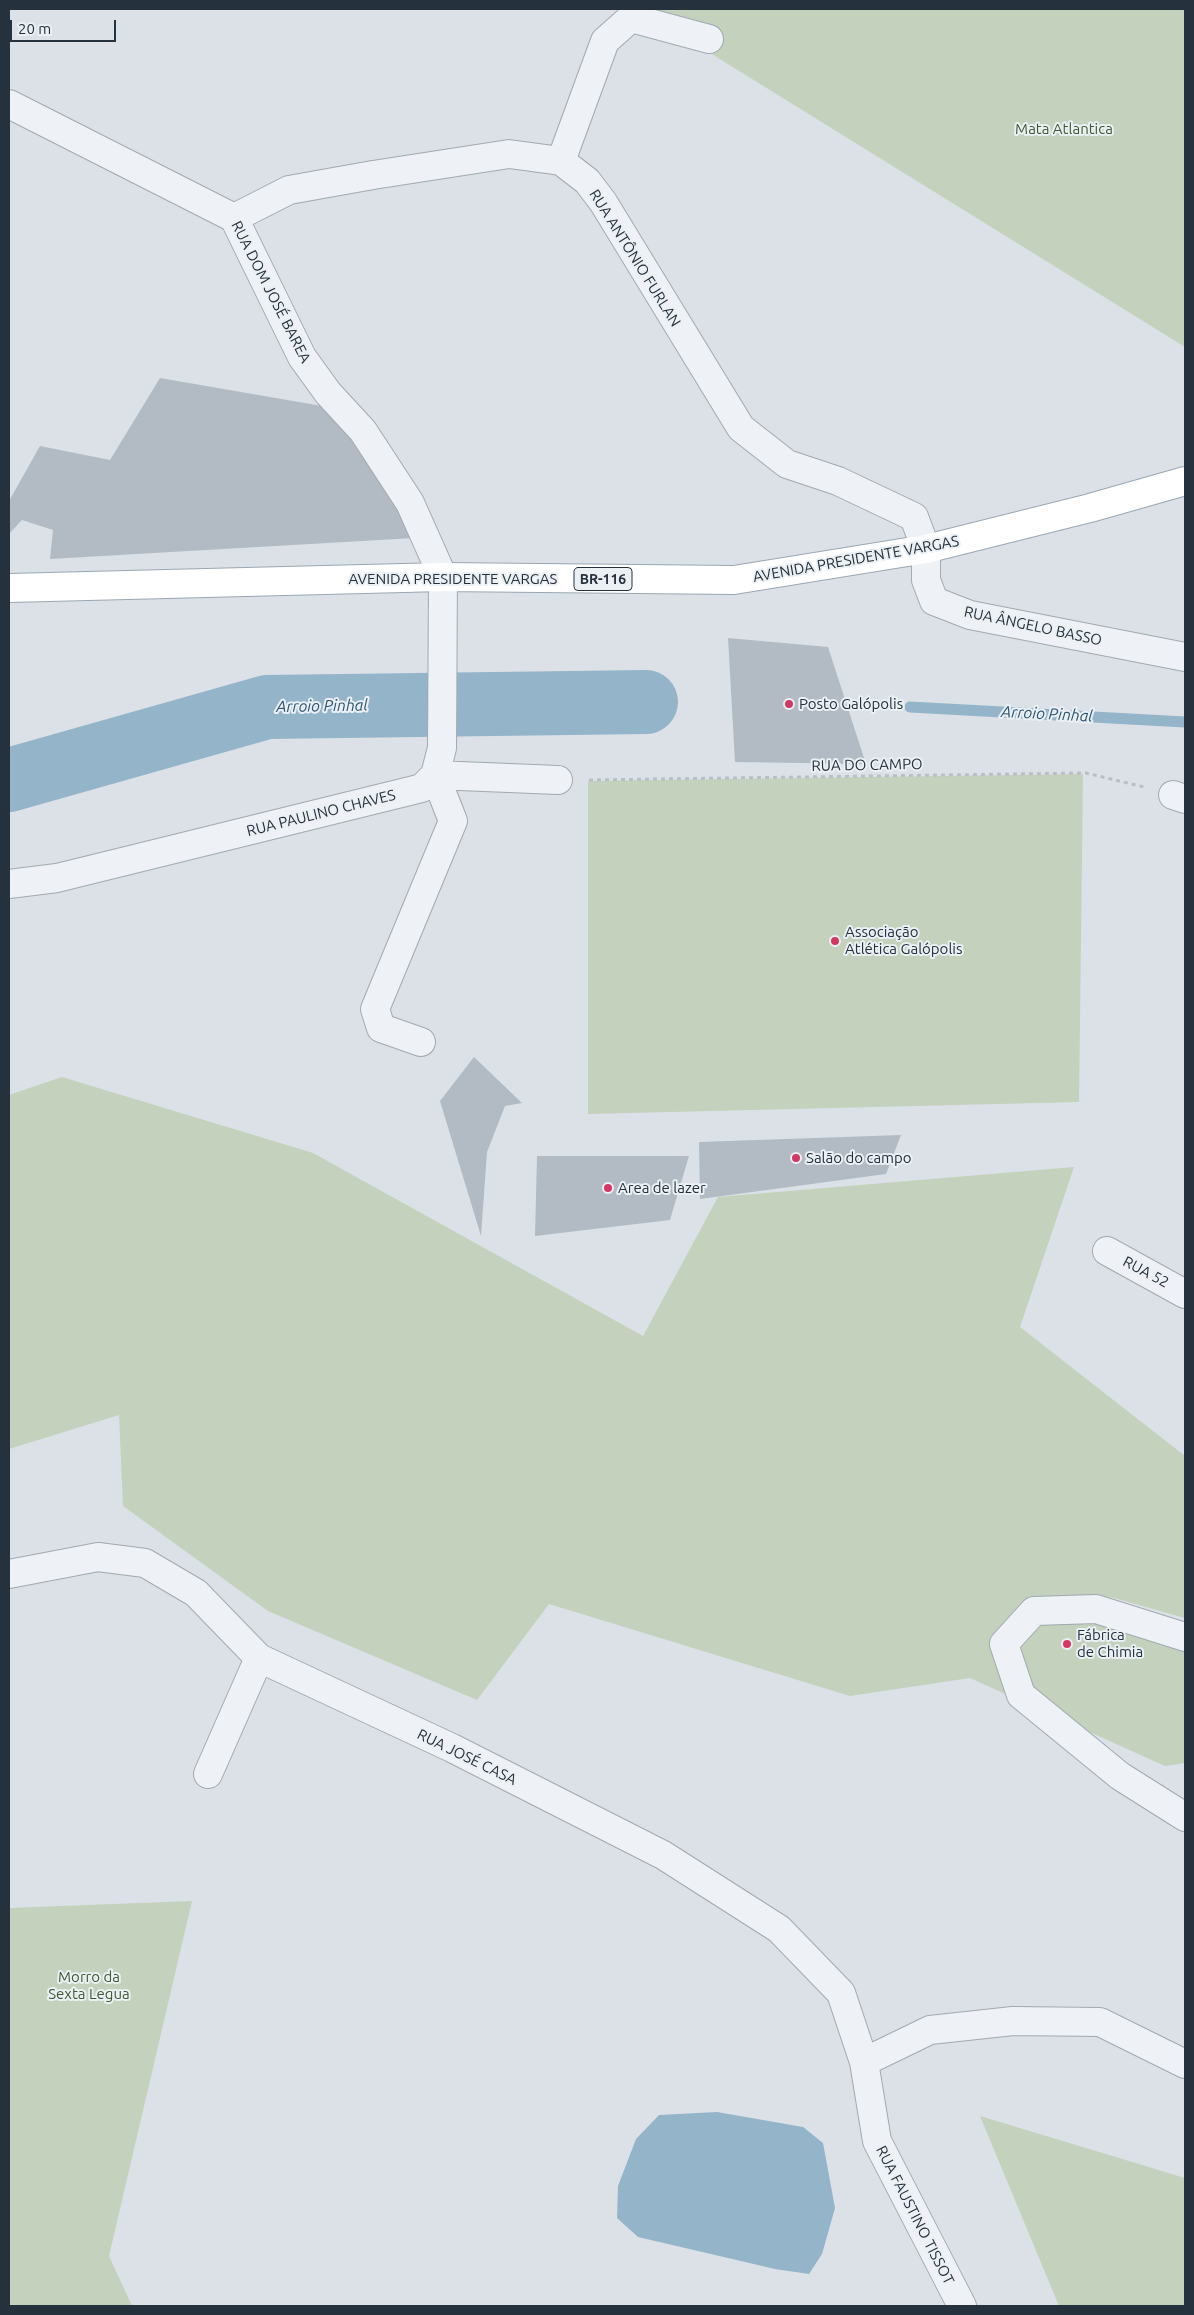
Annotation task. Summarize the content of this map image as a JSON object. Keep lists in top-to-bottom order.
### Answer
{
  "streets": {
    "main road": ["AVENIDA PRESIDENTE VARGAS", "BR-116"],
    "street": [
      "RUA ANTÔNIO FURLAN",
      "RUA DOM JOSÉ BAREA",
      "RUA ÂNGELO BASSO",
      "RUA PAULINO CHAVES",
      "RUA 52",
      "RUA JOSÉ CASA",
      "RUA FAUSTINO TISSOT"
    ],
    "path": ["RUA DO CAMPO"]
  },
  "crossings": [
    ["RUA ANTÔNIO FURLAN", "AVENIDA PRESIDENTE VARGAS"],
    ["RUA ANTÔNIO FURLAN", "RUA ÂNGELO BASSO"],
    ["RUA DOM JOSÉ BAREA", "AVENIDA PRESIDENTE VARGAS"],
    ["AVENIDA PRESIDENTE VARGAS", "RUA ÂNGELO BASSO"],
    ["RUA JOSÉ CASA", "RUA FAUSTINO TISSOT"]
  ],
  "water": ["Arroio Pinhal"],
  "parks": ["Mata Atlantica", "Morro da Sexta Legua"],
  "places": [
    "Posto Galópolis",
    "Associação Atlética Galópolis",
    "Salão do campo",
    "Area de lazer",
    "Fábrica de Chimia"
  ],
  "scale_bar": "20 m"
}
